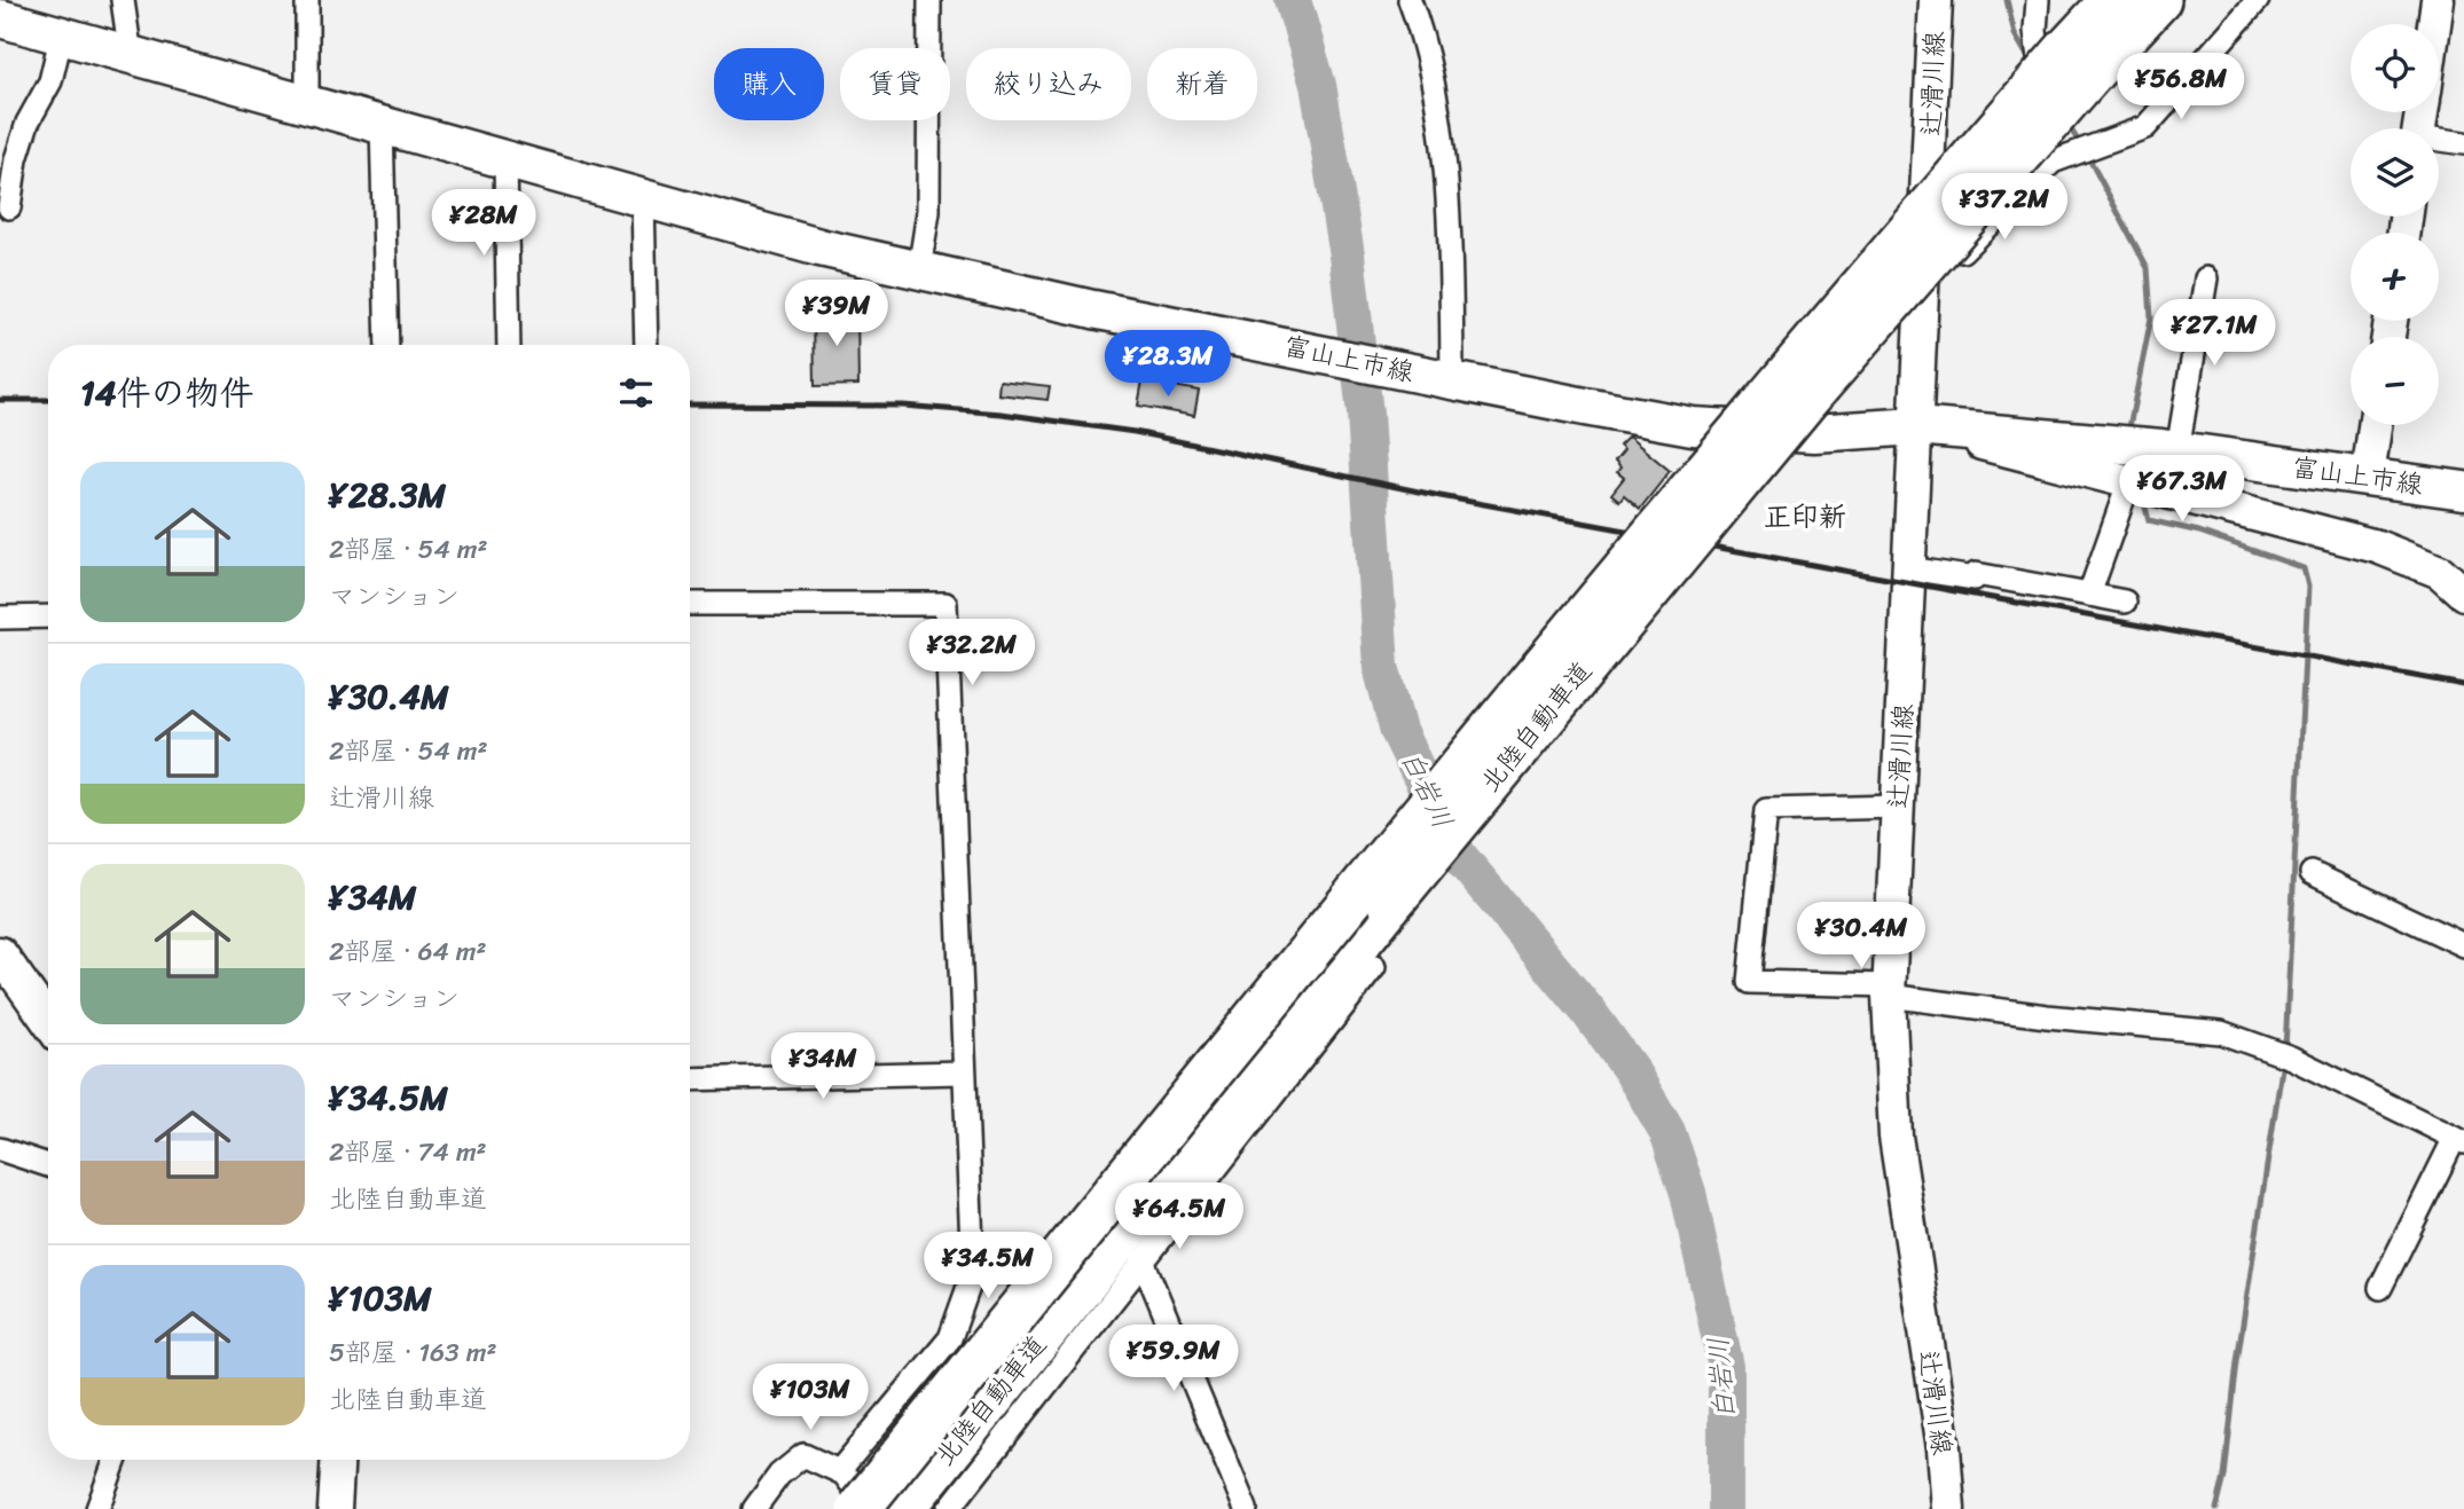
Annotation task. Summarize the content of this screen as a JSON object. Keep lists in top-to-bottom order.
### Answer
{
  "streets": {
    "highway": ["北陸自動車道"],
    "main road": ["辻滑川線", "富山上市線"]
  },
  "crossings": [
    ["辻滑川線", "富山上市線"]
  ],
  "districts": ["正印新"],
  "water": ["白岩川"],
  "page": {
    "map_buttons": ["+", "−"],
    "chip": [
      "購入",
      "賃貸",
      "絞り込み",
      "新着"
    ],
    "price": [
      "¥56.8M",
      "¥37.2M",
      "¥28M",
      "¥39M",
      "¥27.1M",
      "¥28.3M",
      "¥67.3M",
      "¥32.2M",
      "¥30.4M",
      "¥34M",
      "¥64.5M",
      "¥34.5M",
      "¥59.9M",
      "¥103M"
    ],
    "heading": "14件の物件",
    "list": [
      {
        "name": "¥28.3M",
        "note": "2部屋 · 54 m² · マンション"
      },
      {
        "name": "¥30.4M",
        "note": "2部屋 · 54 m² · 辻滑川線"
      },
      {
        "name": "¥34M",
        "note": "2部屋 · 64 m² · マンション"
      },
      {
        "name": "¥34.5M",
        "note": "2部屋 · 74 m² · 北陸自動車道"
      },
      {
        "name": "¥103M",
        "note": "5部屋 · 163 m² · 北陸自動車道"
      }
    ]
  }
}
